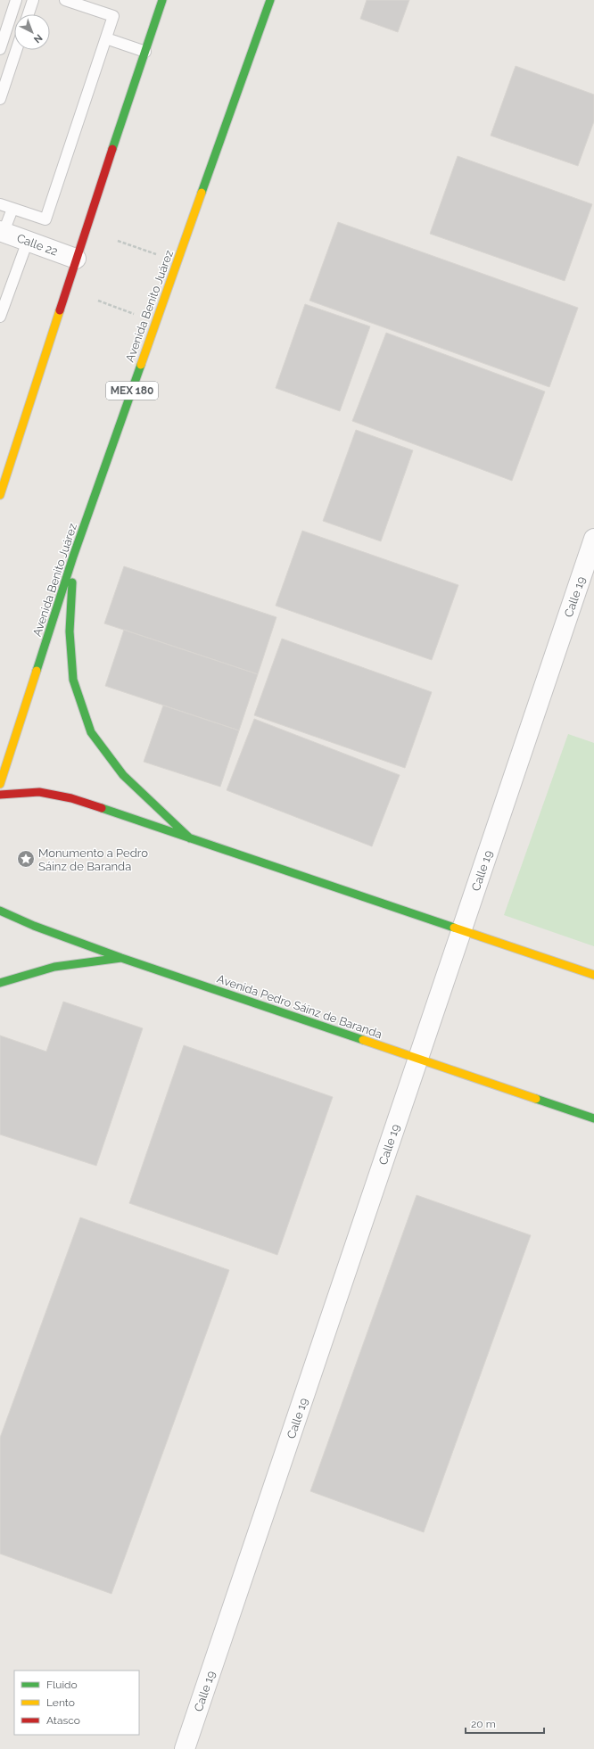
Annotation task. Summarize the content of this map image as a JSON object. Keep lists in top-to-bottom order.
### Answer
{
  "streets": {
    "main road": ["Avenida Benito Juárez", "MEX 180", "Avenida Pedro Sáinz de Baranda"],
    "street": ["Calle 22", "Calle 19"]
  },
  "crossings": [
    ["Calle 19", "Avenida Pedro Sáinz de Baranda"]
  ],
  "places": {
    "place": ["Monumento a Pedro Sáinz de Baranda"]
  },
  "legend": ["Fluido", "Lento", "Atasco"],
  "scale_bar": "20 m",
  "north": "bottom right"
}
